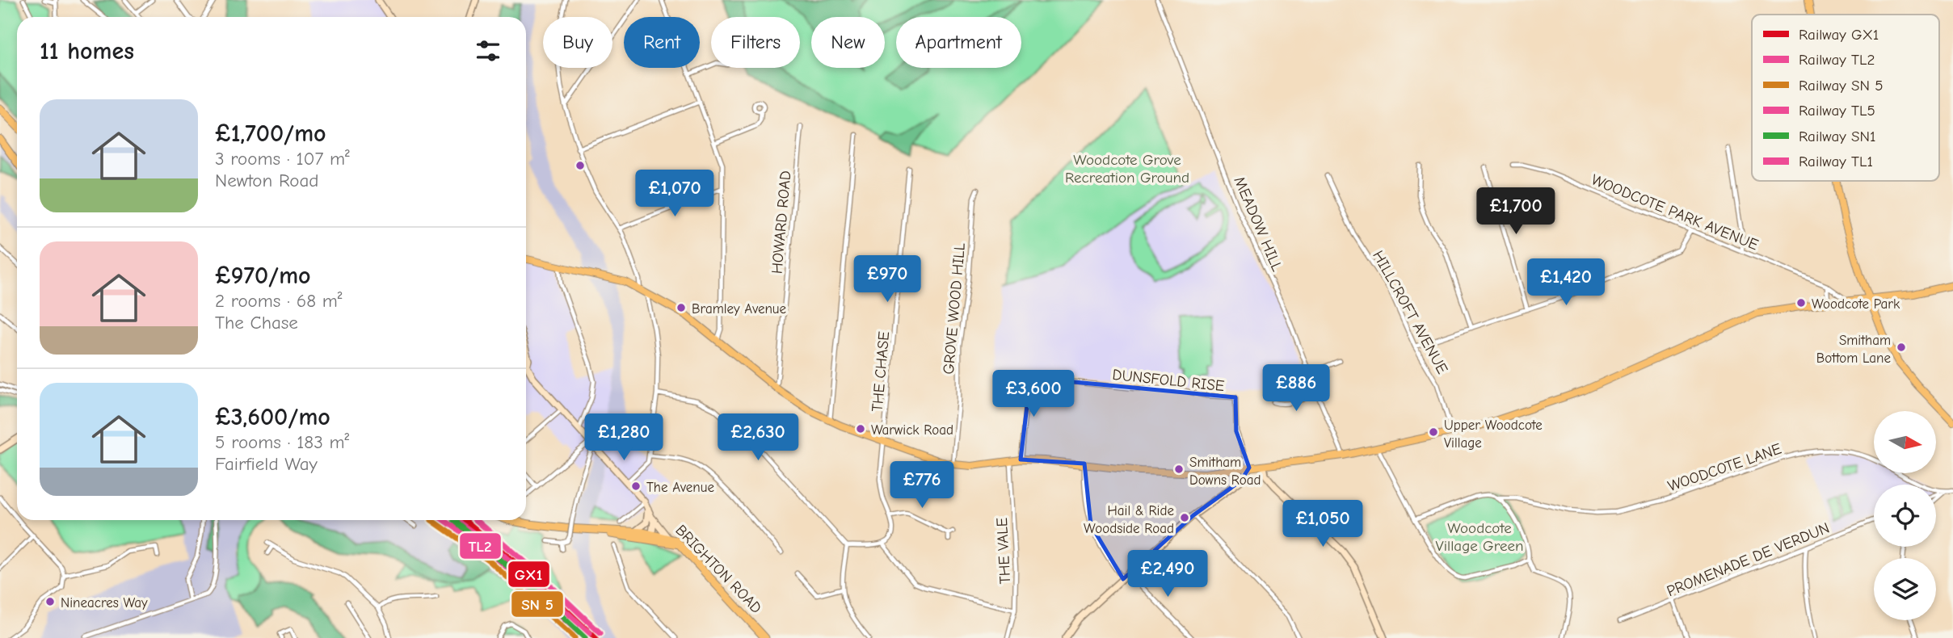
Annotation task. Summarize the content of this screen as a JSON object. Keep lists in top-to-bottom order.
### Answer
{
  "streets": {
    "highway": ["BRIGHTON ROAD"],
    "street": [
      "WOODCOTE PARK AVENUE",
      "HOWARD ROAD",
      "MEADOW HILL",
      "GROVE WOOD HILL",
      "HILLCROFT AVENUE",
      "THE CHASE",
      "DUNSFOLD RISE",
      "WOODCOTE LANE",
      "THE VALE",
      "PROMENADE DE VERDUN"
    ]
  },
  "parks": ["Woodcote Grove Recreation Ground", "Woodcote Village Green"],
  "places": [
    "Woodcote Park",
    "Bramley Avenue",
    "Smitham Bottom Lane",
    "Warwick Road",
    "Upper Woodcote Village",
    "Smitham Downs Road",
    "The Avenue",
    "Hail & Ride Woodside Road",
    "Nineacres Way"
  ],
  "lines": [
    "rail line GX1",
    "rail line TL2",
    "rail line TL5",
    "rail line SN1",
    "rail line TL1"
  ],
  "legend": [
    "Railway GX1",
    "Railway TL2",
    "Railway SN 5",
    "Railway TL5",
    "Railway SN1",
    "Railway TL1"
  ],
  "north": "right",
  "page": {
    "chip": [
      "Buy",
      "Rent",
      "Filters",
      "New",
      "Apartment"
    ],
    "heading": "11 homes",
    "list": [
      {
        "name": "£1,700/mo",
        "note": "3 rooms · 107 m² · Newton Road"
      },
      {
        "name": "£970/mo",
        "note": "2 rooms · 68 m² · The Chase"
      },
      {
        "name": "£3,600/mo",
        "note": "5 rooms · 183 m² · Fairfield Way"
      }
    ],
    "price": [
      "£1,070",
      "£1,700",
      "£970",
      "£1,420",
      "£886",
      "£3,600",
      "£1,280",
      "£2,630",
      "£776",
      "£1,050",
      "£2,490"
    ]
  }
}
